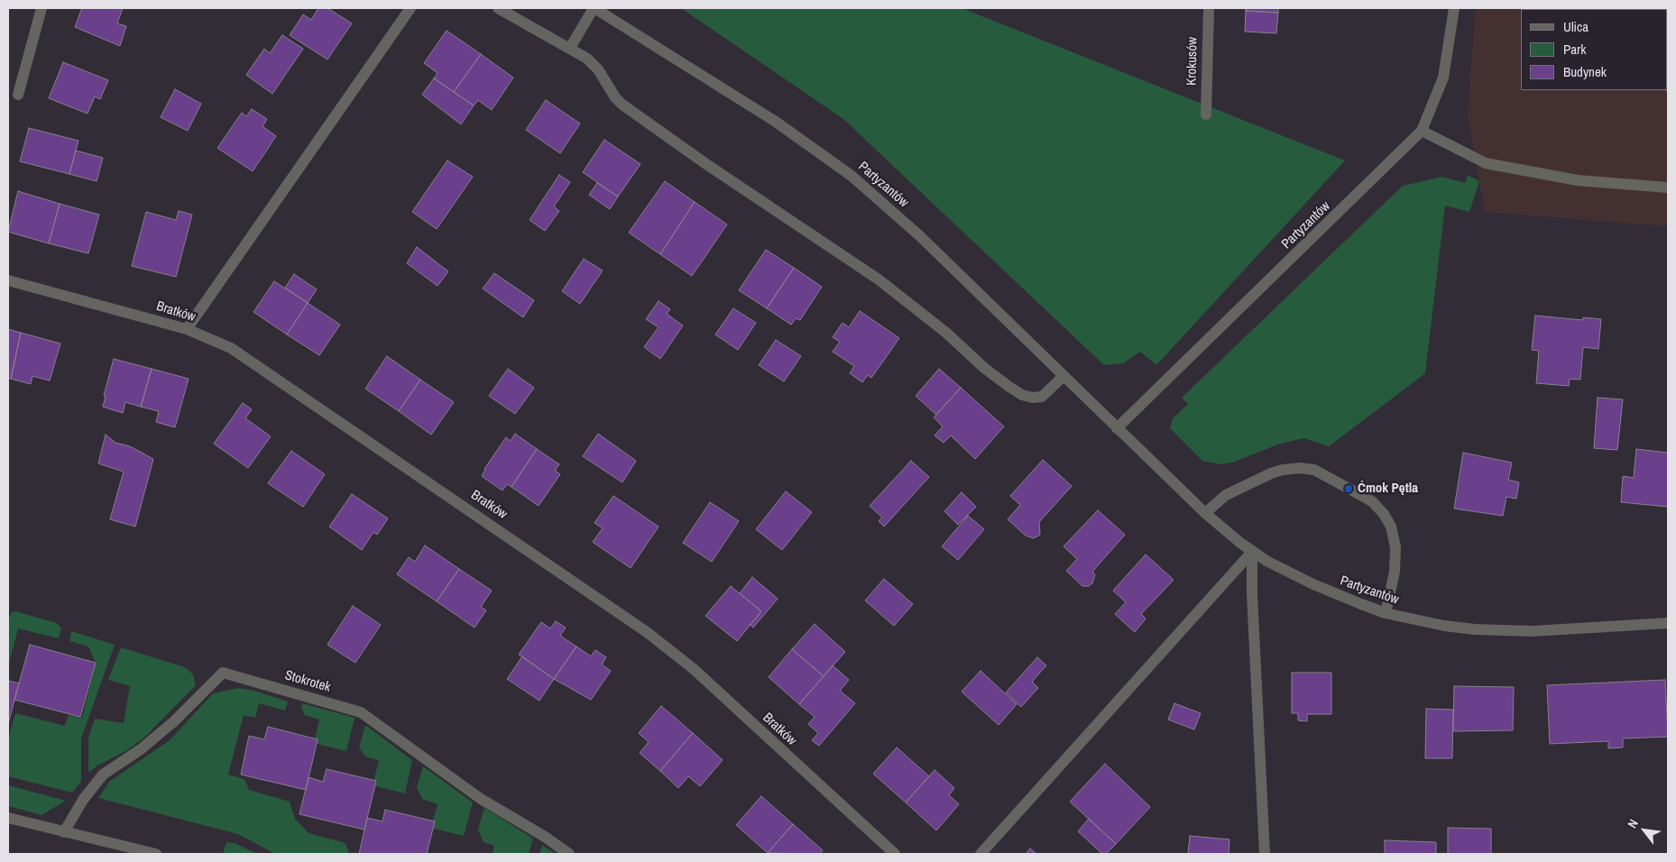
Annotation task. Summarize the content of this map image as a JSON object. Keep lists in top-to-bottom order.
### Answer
{
  "streets": {
    "street": [
      "Krokusów",
      "Partyzantów",
      "Bratków",
      "Stokrotek"
    ]
  },
  "places": ["Ćmok Pętla"],
  "legend": ["Ulica", "Park", "Budynek"],
  "north": "top left"
}
